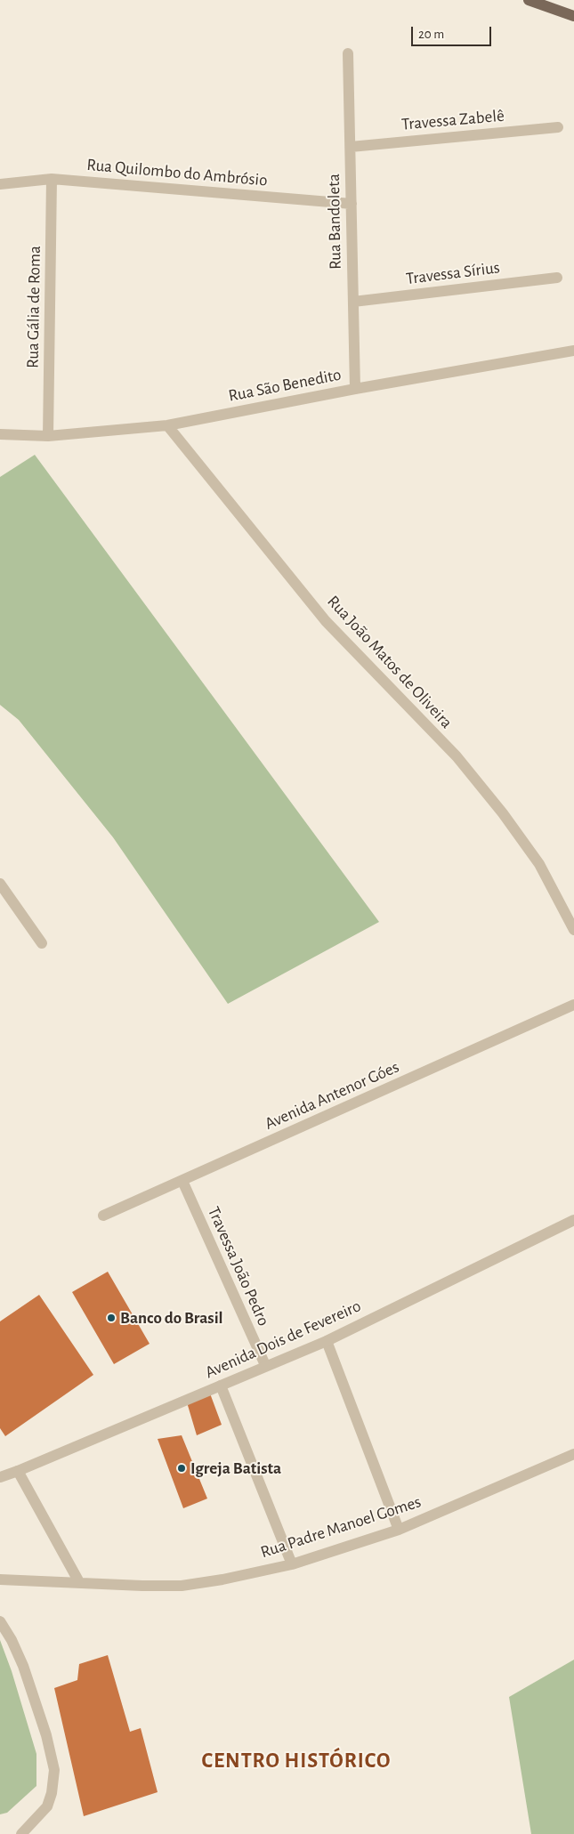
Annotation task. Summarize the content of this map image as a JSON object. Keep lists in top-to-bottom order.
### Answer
{
  "streets": {
    "street": [
      "Travessa Zabelê",
      "Rua Quilombo do Ambrósio",
      "Rua Bandoleta",
      "Travessa Sírius",
      "Rua Gália de Roma",
      "Rua São Benedito",
      "Rua João Matos de Oliveira",
      "Avenida Antenor Góes",
      "Travessa João Pedro",
      "Avenida Dois de Fevereiro",
      "Rua Padre Manoel Gomes"
    ]
  },
  "crossings": [
    ["Travessa Zabelê", "Rua Bandoleta"],
    ["Rua Quilombo do Ambrósio", "Rua Bandoleta"],
    ["Rua Quilombo do Ambrósio", "Rua Gália de Roma"],
    ["Rua Bandoleta", "Travessa Sírius"],
    ["Rua Bandoleta", "Rua São Benedito"],
    ["Rua Gália de Roma", "Rua São Benedito"],
    ["Rua São Benedito", "Rua João Matos de Oliveira"],
    ["Avenida Antenor Góes", "Travessa João Pedro"],
    ["Travessa João Pedro", "Avenida Dois de Fevereiro"]
  ],
  "districts": ["CENTRO HISTÓRICO"],
  "places": ["Banco do Brasil", "Igreja Batista"],
  "scale_bar": "20 m"
}
